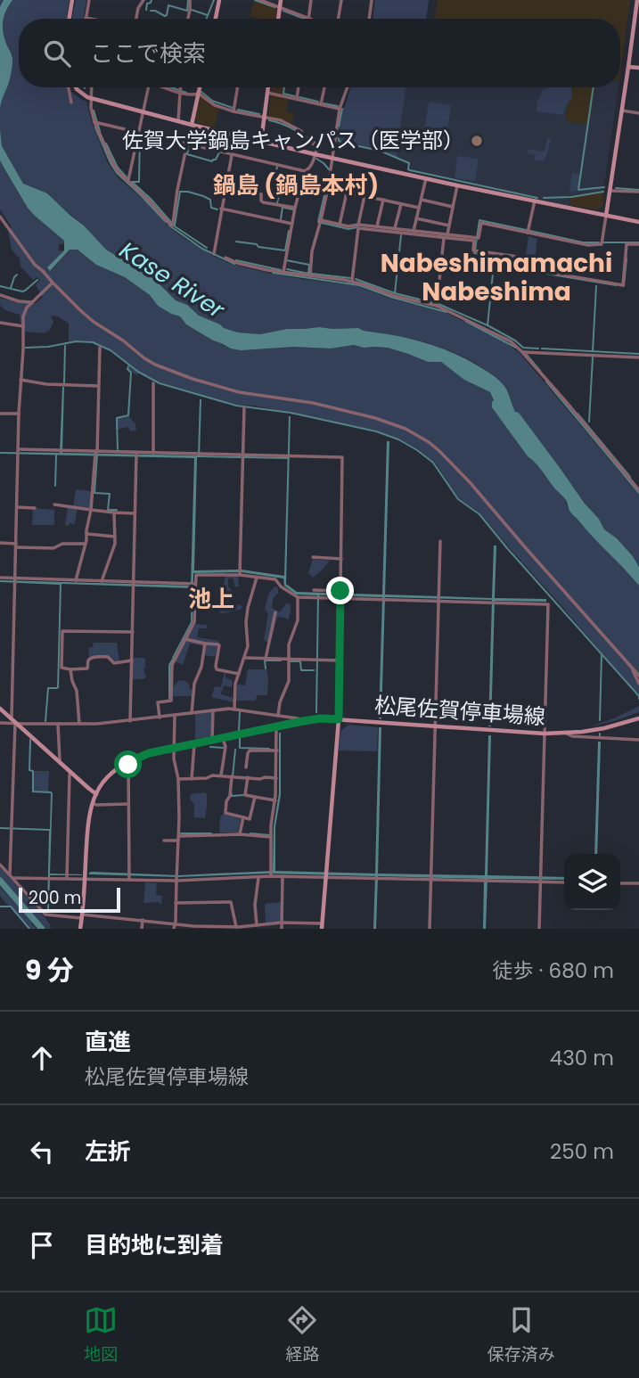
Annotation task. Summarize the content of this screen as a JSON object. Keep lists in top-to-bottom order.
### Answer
{
  "streets": {
    "main road": ["松尾佐賀停車場線"]
  },
  "districts": ["鍋島 (鍋島本村)", "Nabeshimamachi Nabeshima", "池上"],
  "water": ["Kase River"],
  "places": ["佐賀大学鍋島キャンパス（医学部）"],
  "scale_bar": "200 m",
  "page": {
    "search": "ここで検索",
    "scale": "200 m",
    "heading": ["9 分", "徒歩 · 680 m"],
    "list": [
      ["直進", "松尾佐賀停車場線", "430 m"],
      ["左折", "250 m"],
      "目的地に到着"
    ],
    "nav": ["地図", "経路", "保存済み"]
  }
}
